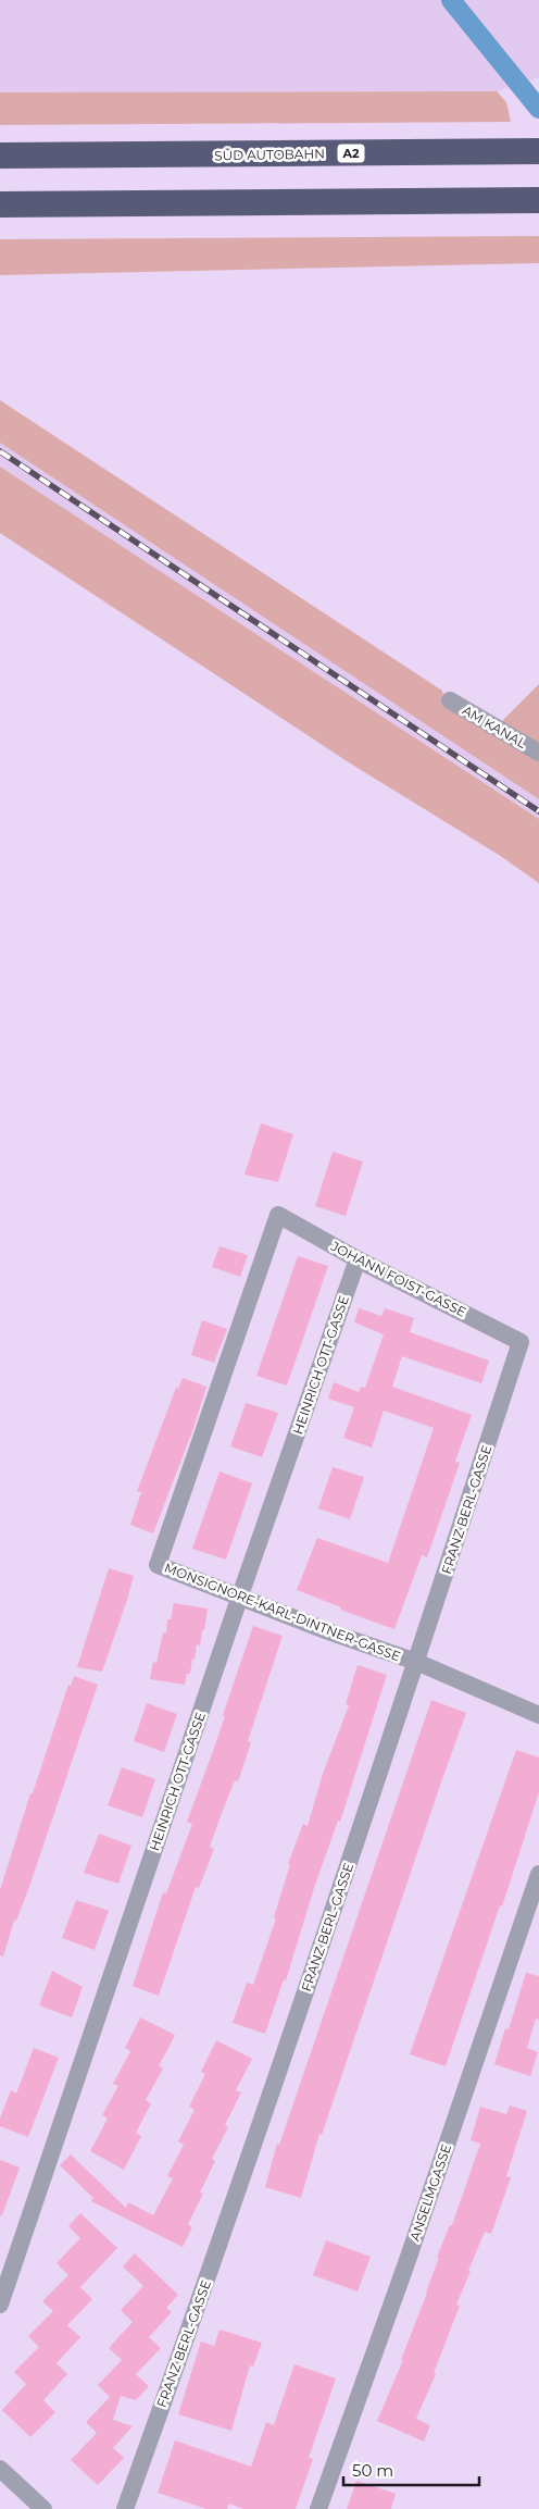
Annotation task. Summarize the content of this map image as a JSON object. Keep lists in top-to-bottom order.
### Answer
{
  "streets": {
    "highway": ["A2", "SÜD AUTOBAHN"],
    "street": [
      "AM KANAL",
      "JOHANN FOIST-GASSE",
      "HEINRICH OTT-GASSE",
      "FRANZ BERL-GASSE",
      "MONSIGNORE-KARL-DINTNER-GASSE",
      "ANSELMGASSE"
    ]
  },
  "crossings": [
    ["JOHANN FOIST-GASSE", "HEINRICH OTT-GASSE"],
    ["JOHANN FOIST-GASSE", "FRANZ BERL-GASSE"],
    ["JOHANN FOIST-GASSE", "MONSIGNORE-KARL-DINTNER-GASSE"],
    ["HEINRICH OTT-GASSE", "MONSIGNORE-KARL-DINTNER-GASSE"],
    ["FRANZ BERL-GASSE", "MONSIGNORE-KARL-DINTNER-GASSE"]
  ],
  "scale_bar": "50 m"
}
